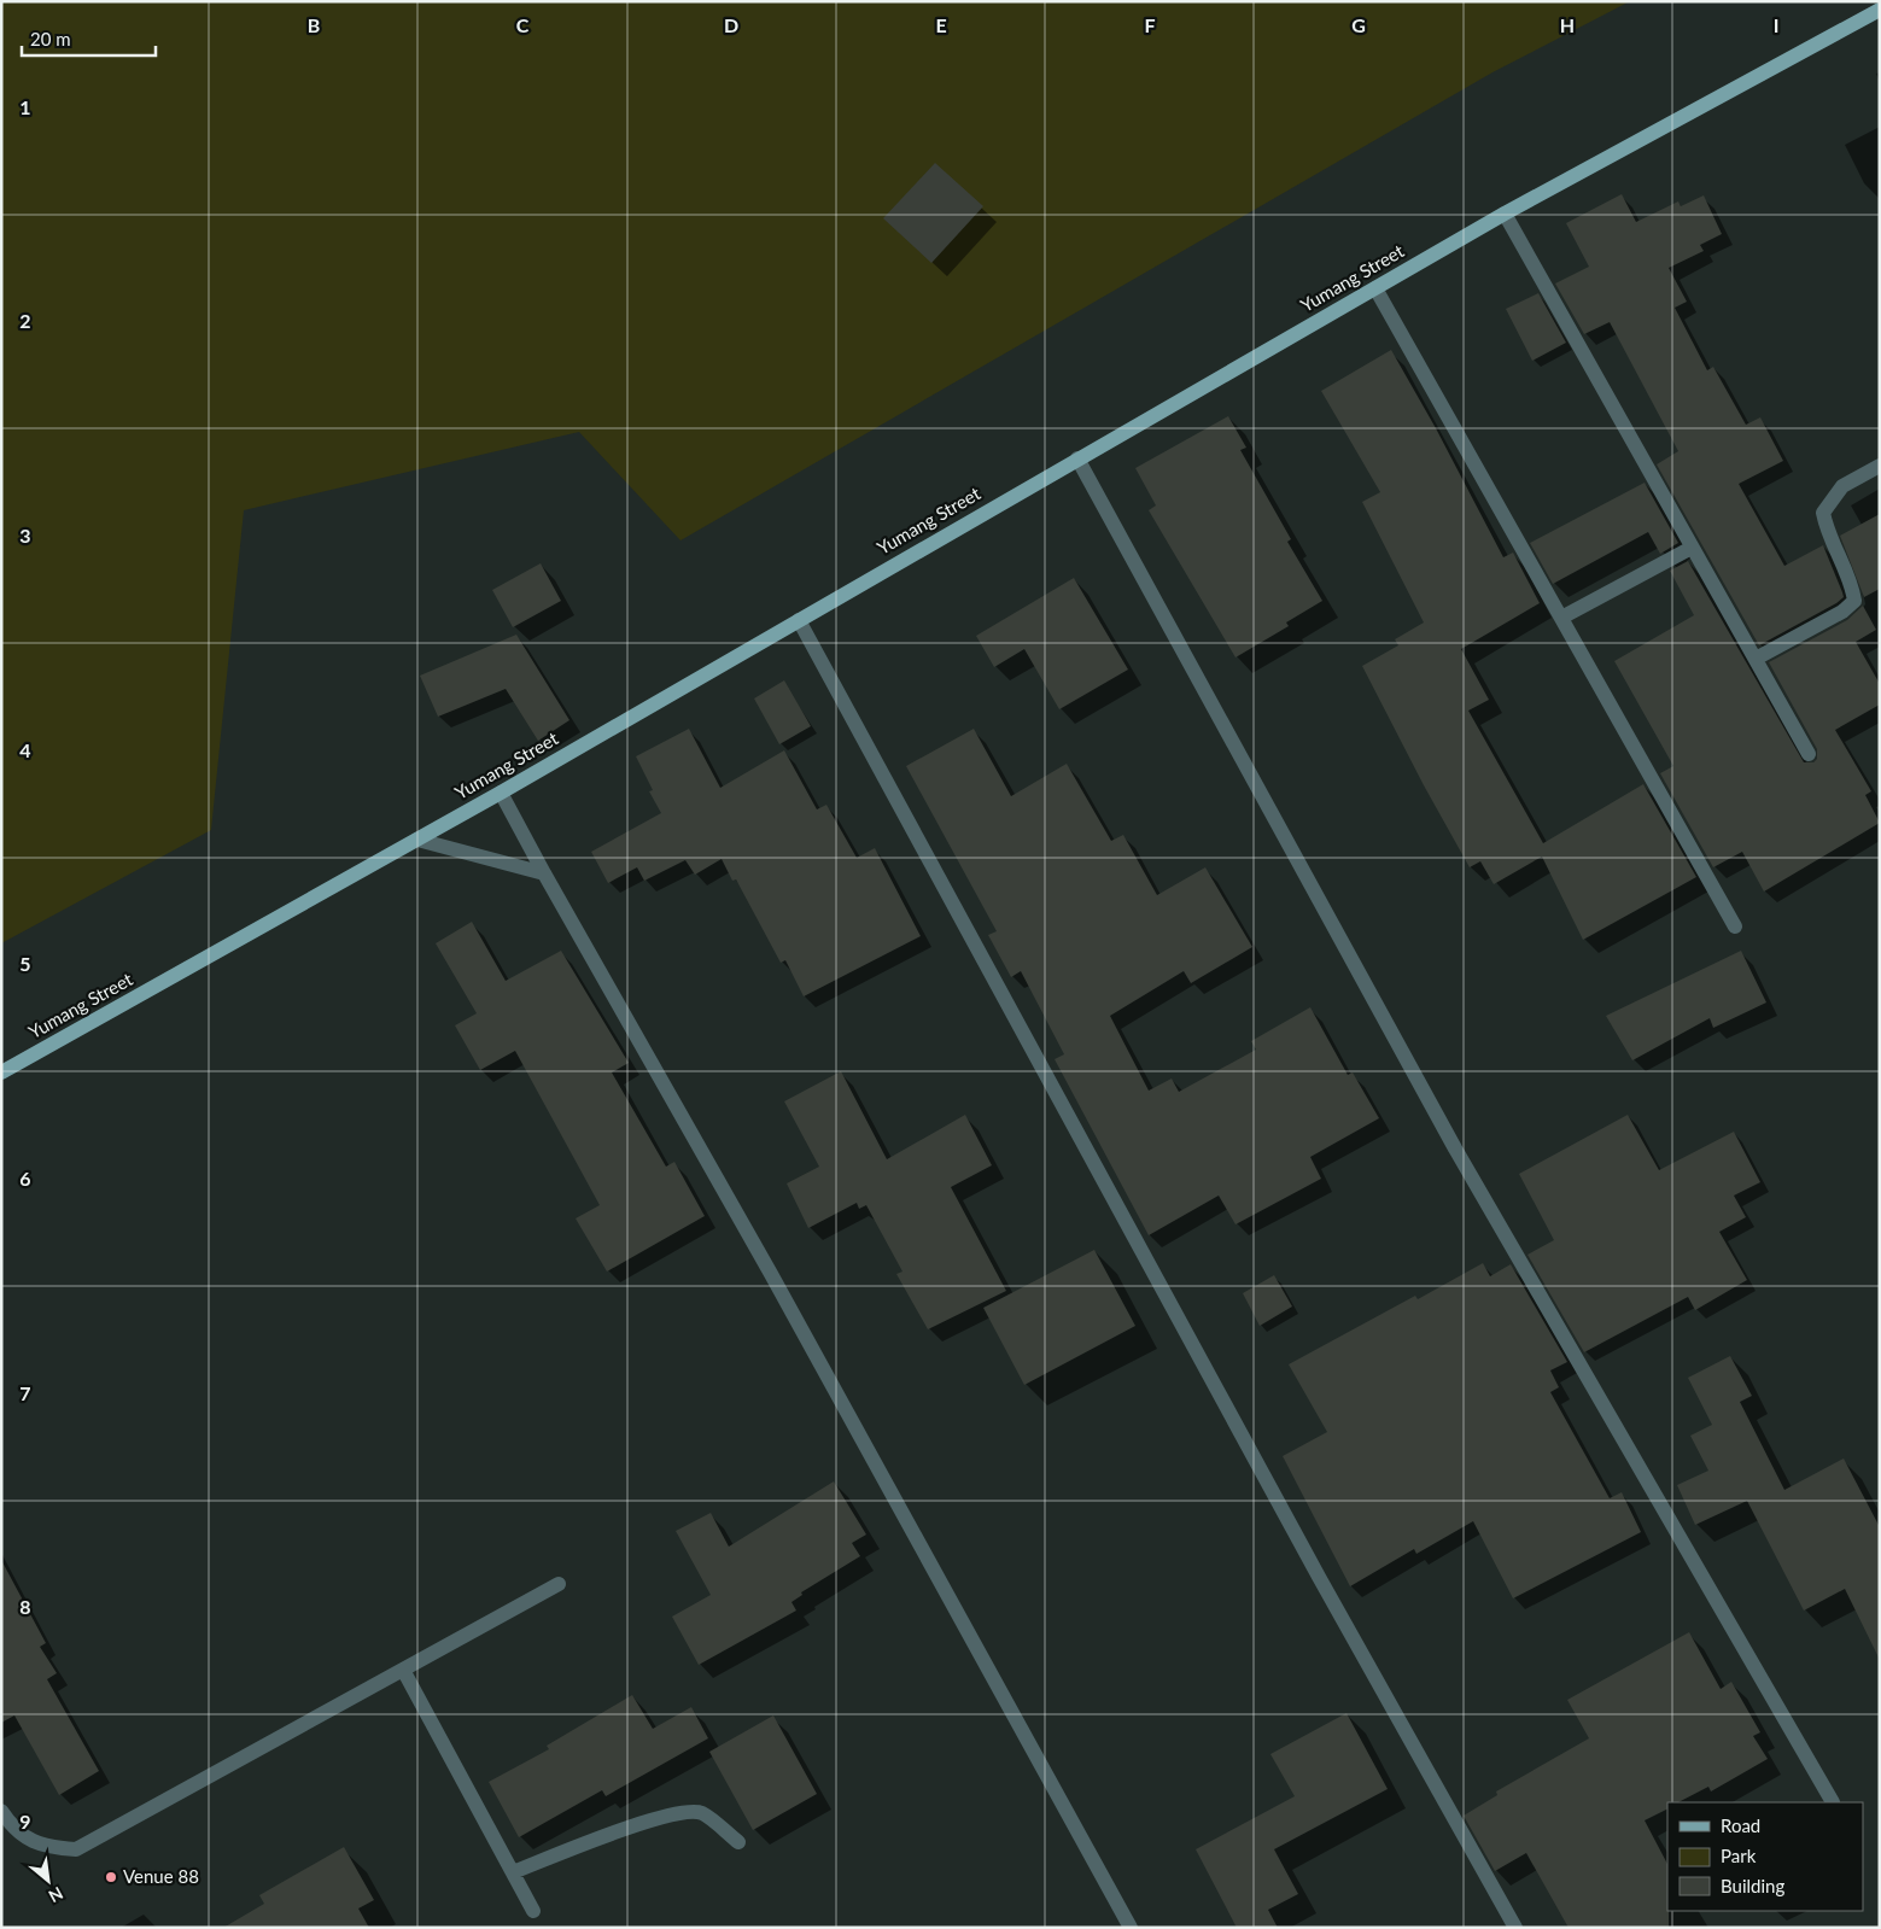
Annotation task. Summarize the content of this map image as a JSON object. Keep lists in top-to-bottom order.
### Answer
{
  "streets": {
    "main road": ["Yumang Street"]
  },
  "places": ["Venue 88"],
  "legend": ["Road", "Park", "Building"],
  "scale_bar": "20 m",
  "north": "bottom right",
  "grid": {
    "columns": [
      "B",
      "C",
      "D",
      "E",
      "F",
      "G",
      "H",
      "I"
    ],
    "rows": [
      "1",
      "2",
      "3",
      "4",
      "5",
      "6",
      "7",
      "8",
      "9"
    ]
  }
}
